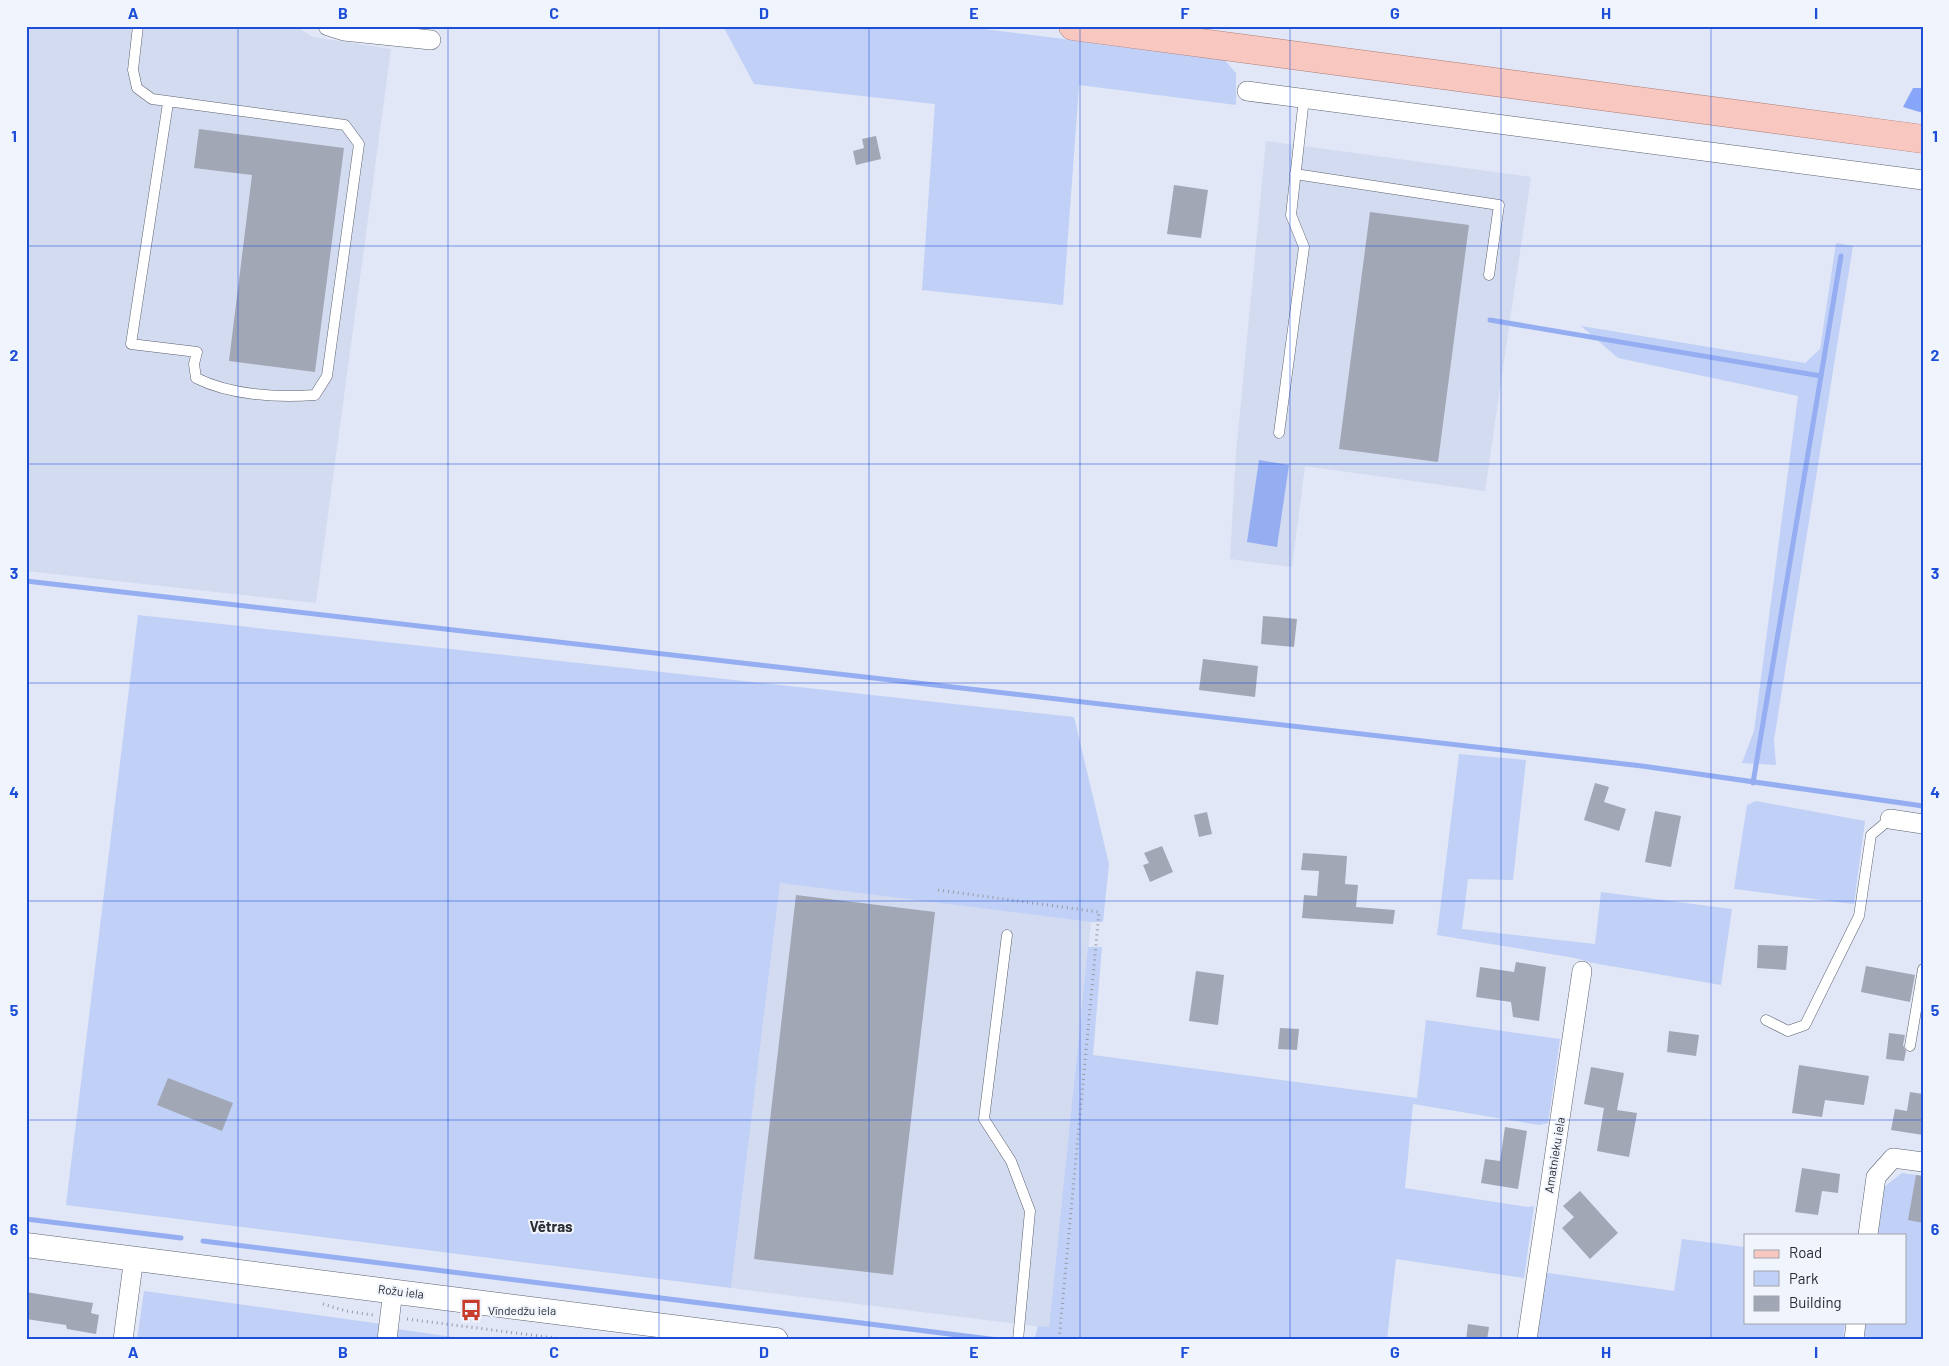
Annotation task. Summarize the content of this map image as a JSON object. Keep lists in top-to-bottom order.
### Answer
{
  "streets": {
    "street": ["Amatnieku iela", "Rožu iela"]
  },
  "districts": ["Vētras"],
  "places": {
    "bus stop": ["Vīndedžu iela"]
  },
  "legend": ["Road", "Park", "Building"],
  "grid": {
    "columns": [
      "A",
      "B",
      "C",
      "D",
      "E",
      "F",
      "G",
      "H",
      "I"
    ],
    "rows": [
      "1",
      "2",
      "3",
      "4",
      "5",
      "6"
    ]
  }
}
